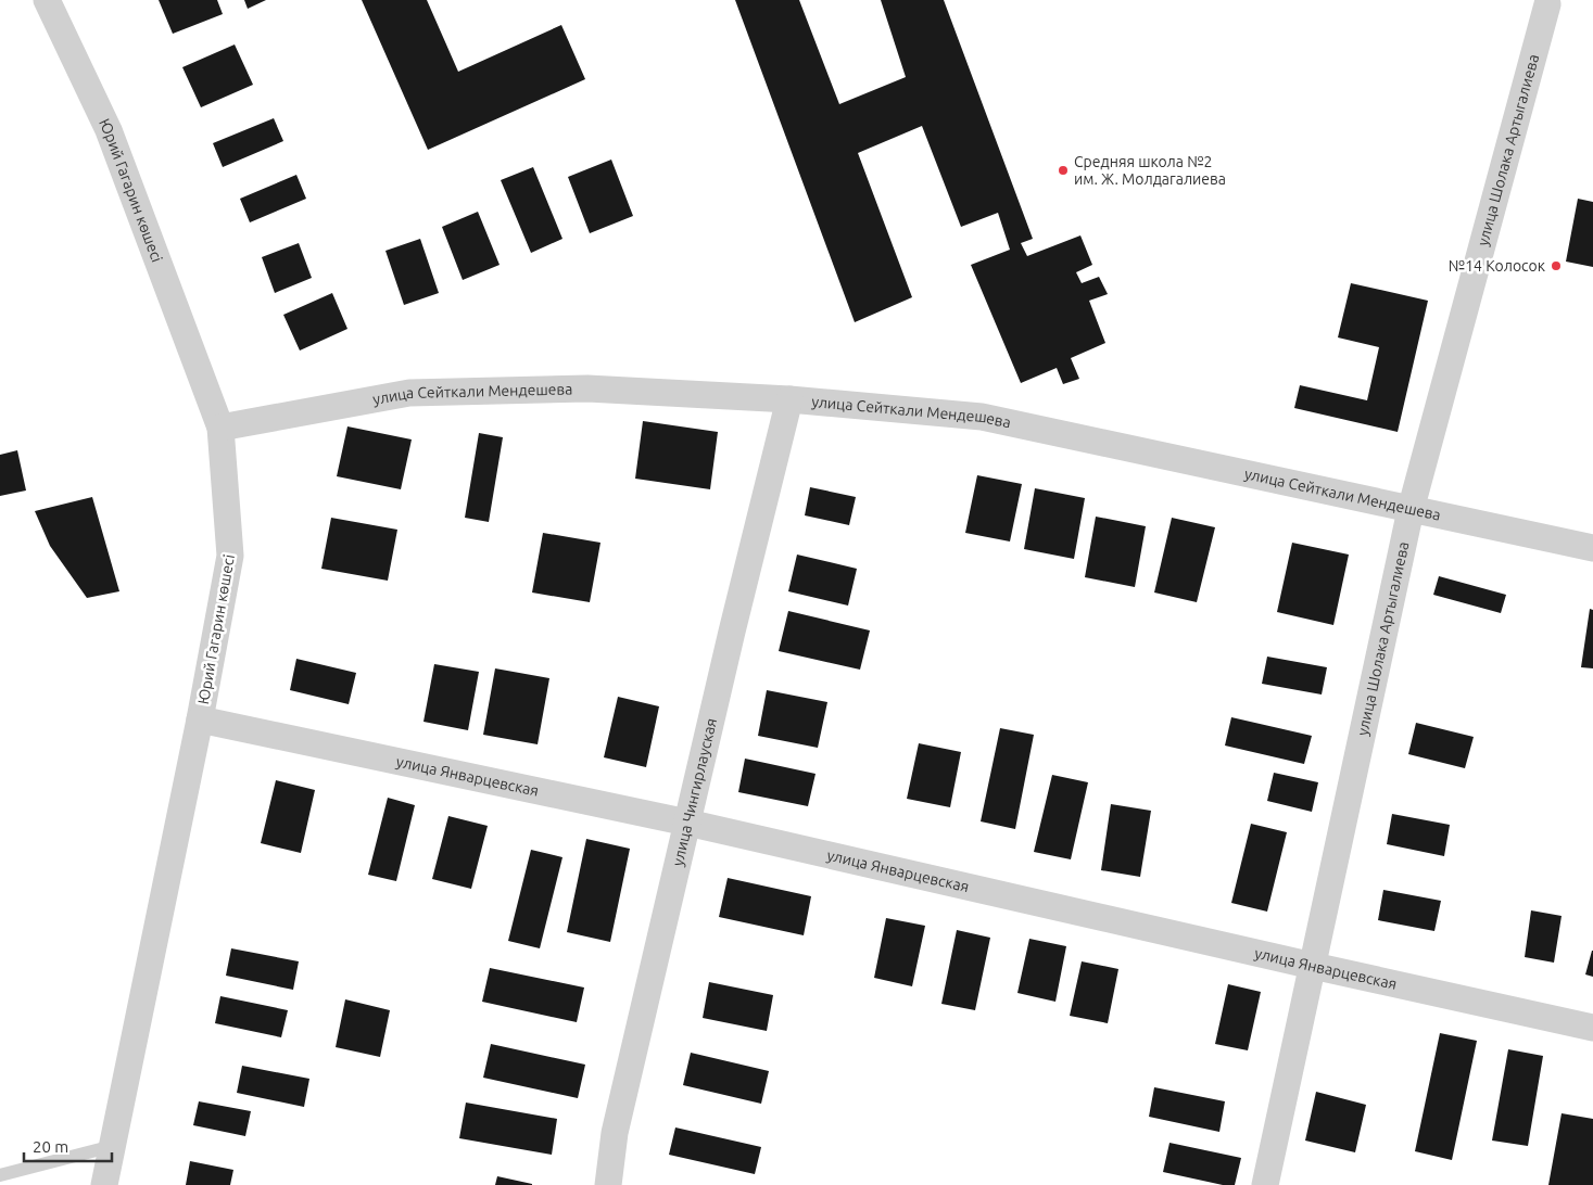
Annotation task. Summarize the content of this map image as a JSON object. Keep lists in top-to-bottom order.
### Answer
{
  "streets": {
    "street": [
      "улица Шолака Артыгалиева",
      "Юрий Гагарин көшесі",
      "улица Сейткали Мендешева",
      "улица Январцевская",
      "улица Чингирлауская"
    ]
  },
  "crossings": [
    ["улица Шолака Артыгалиева", "улица Сейткали Мендешева"],
    ["улица Шолака Артыгалиева", "улица Январцевская"],
    ["Юрий Гагарин көшесі", "улица Сейткали Мендешева"],
    ["Юрий Гагарин көшесі", "улица Январцевская"],
    ["улица Сейткали Мендешева", "улица Чингирлауская"],
    ["улица Январцевская", "улица Чингирлауская"]
  ],
  "places": ["Средняя школа №2 им. Ж. Молдагалиева", "№14 Колосок"],
  "scale_bar": "20 m"
}
